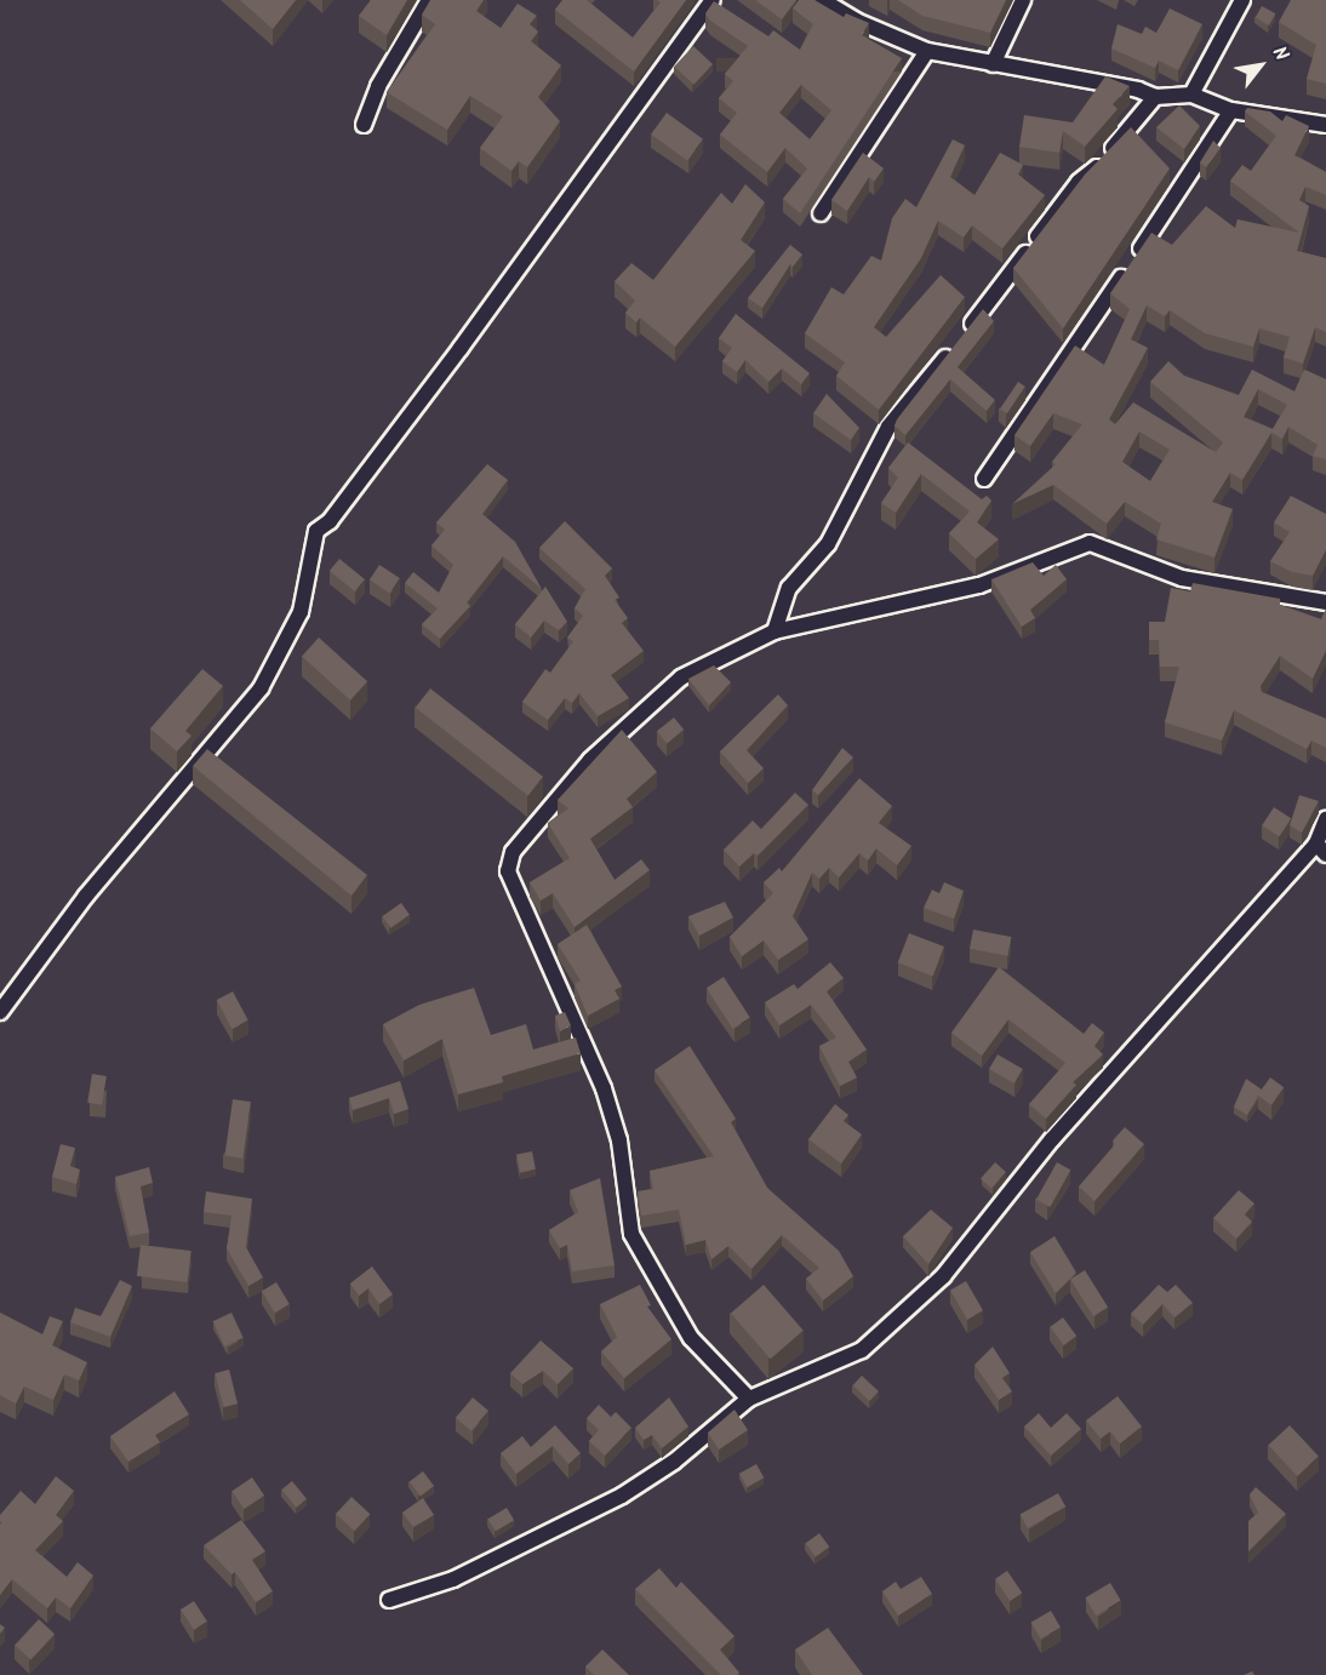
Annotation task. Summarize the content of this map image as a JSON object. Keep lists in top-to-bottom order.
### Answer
{
  "north": "top right"
}
